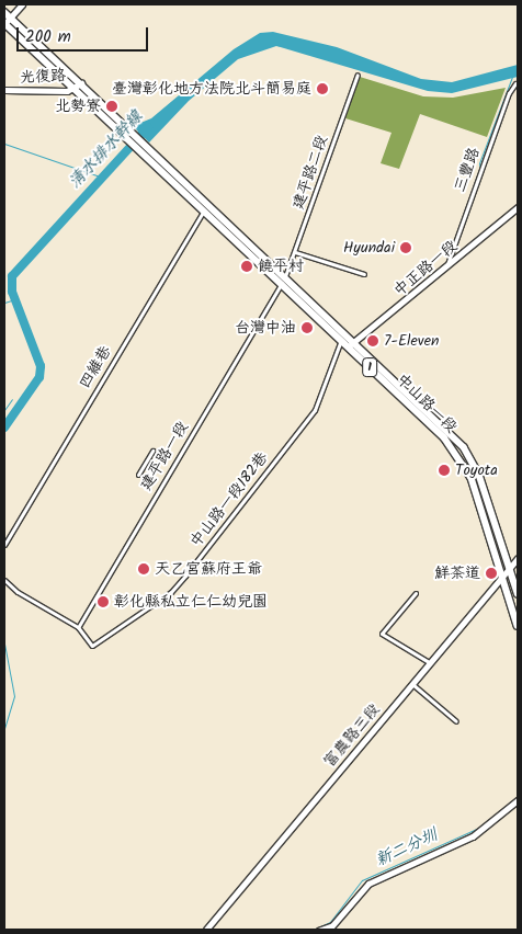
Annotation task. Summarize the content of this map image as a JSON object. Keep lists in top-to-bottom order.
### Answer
{
  "streets": {
    "main road": ["1", "中山路一段"],
    "street": [
      "光復路",
      "三豐路",
      "建平路二段",
      "中正路一段",
      "四維巷",
      "建平路一段",
      "中山路一段182巷",
      "富農路三段"
    ]
  },
  "crossings": [
    ["光復路", "1"],
    ["光復路", "中山路一段"],
    ["三豐路", "中正路一段"],
    ["建平路二段", "中山路一段"],
    ["建平路二段", "建平路一段"],
    ["中正路一段", "中山路一段"],
    ["四維巷", "中山路一段"],
    ["1", "中山路一段"],
    ["中山路一段", "建平路一段"],
    ["中山路一段", "中山路一段182巷"],
    ["中山路一段", "富農路三段"],
    ["建平路一段", "中山路一段182巷"]
  ],
  "water": ["清水排水幹線", "新二分圳"],
  "places": [
    "臺灣彰化地方法院北斗簡易庭",
    "北勢寮",
    "Hyundai",
    "饒平村",
    "台灣中油",
    "7-Eleven",
    "Toyota",
    "天乙宮蘇府王爺",
    "鮮茶道",
    "彰化縣私立仁仁幼兒園"
  ],
  "scale_bar": "200 m"
}
